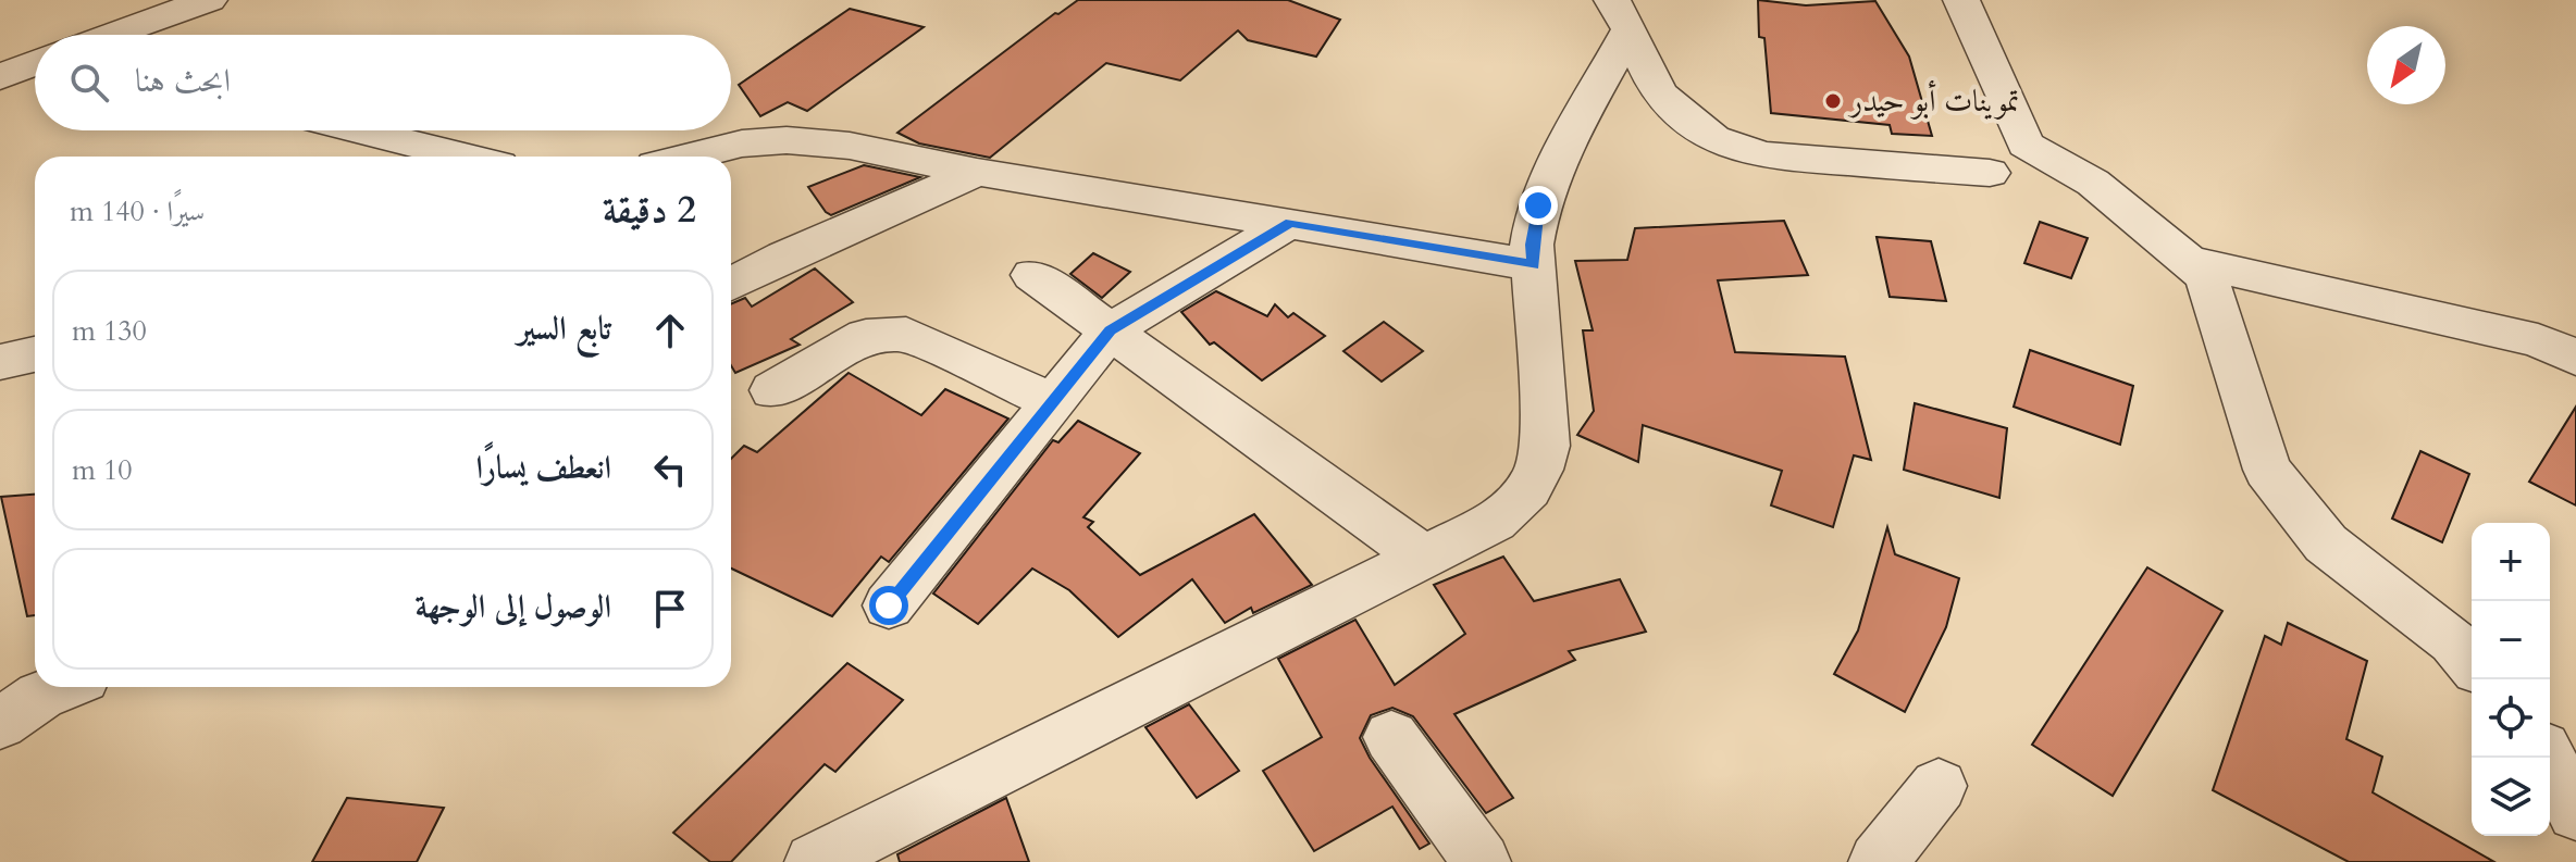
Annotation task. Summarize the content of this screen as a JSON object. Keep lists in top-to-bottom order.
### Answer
{
  "places": ["تموينات أبو حيدر"],
  "north": "bottom left",
  "page": {
    "search": "ابحث هنا",
    "heading": ["2 دقيقة", "سيرًا · 140 m"],
    "list": [
      ["تابع السير", "130 m"],
      ["انعطف يسارًا", "10 m"],
      "الوصول إلى الوجهة"
    ],
    "map_buttons": ["+", "−"]
  }
}
